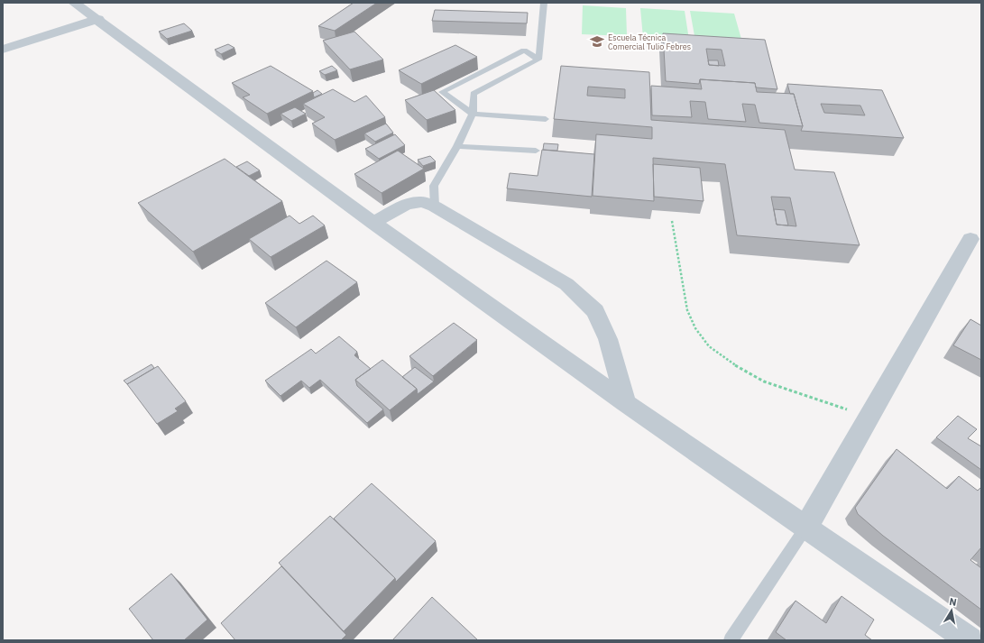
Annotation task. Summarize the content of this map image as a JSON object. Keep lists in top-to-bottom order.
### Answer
{
  "places": {
    "school or university": ["Escuela Técnica Comercial Tulio Febres"]
  },
  "north": "top"
}
